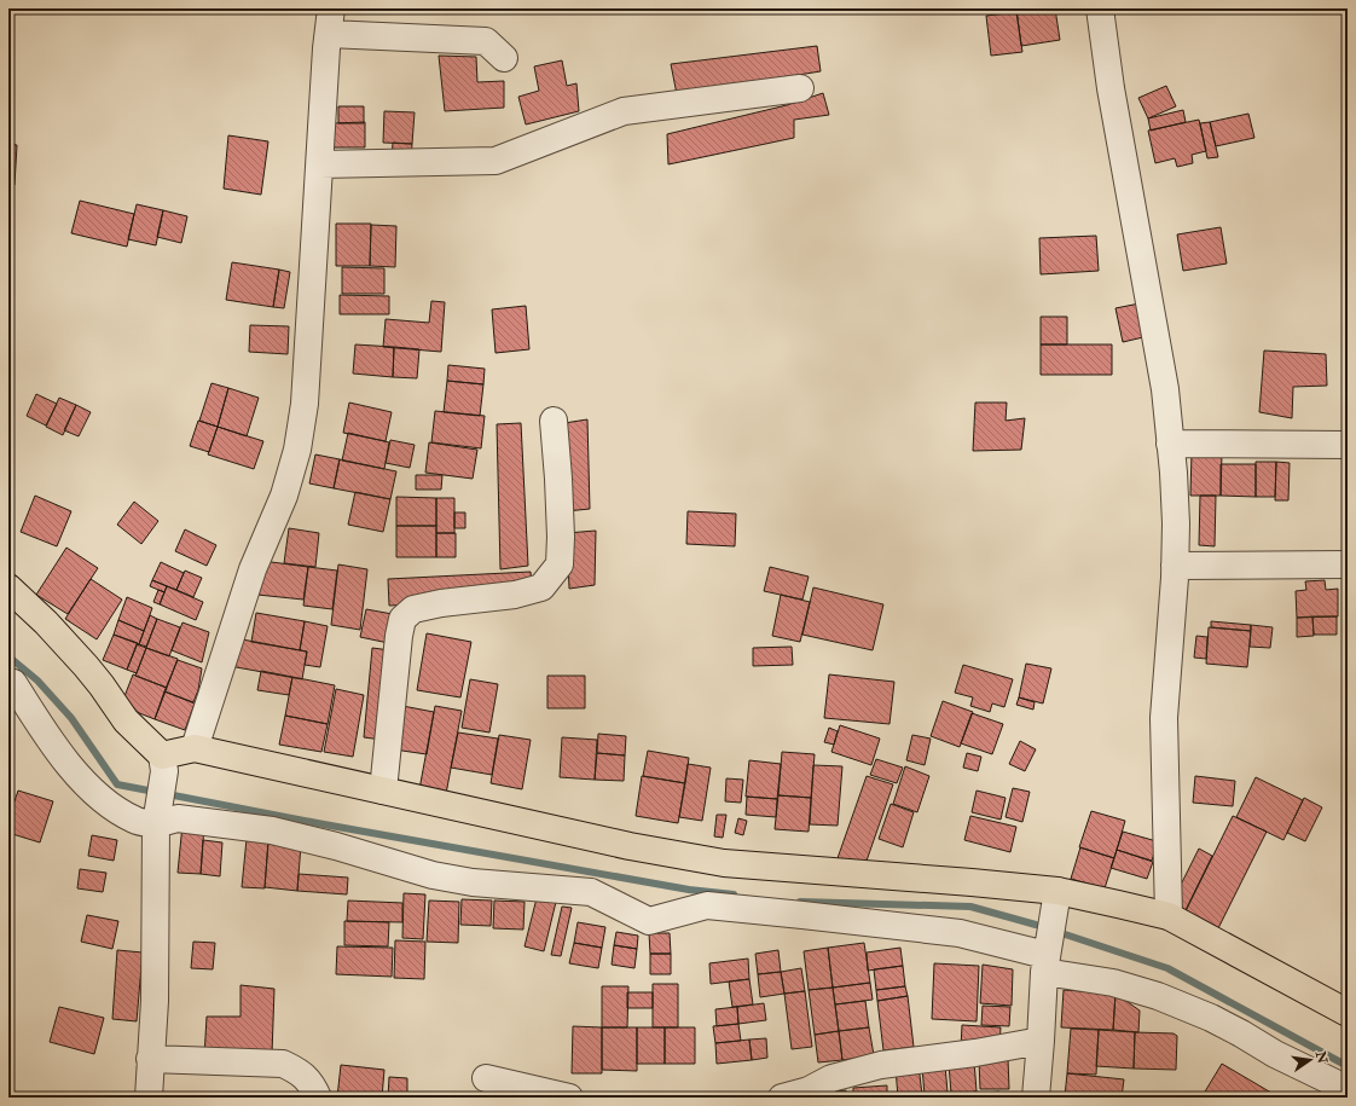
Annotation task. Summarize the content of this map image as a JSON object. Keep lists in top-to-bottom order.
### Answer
{
  "north": "right"
}
